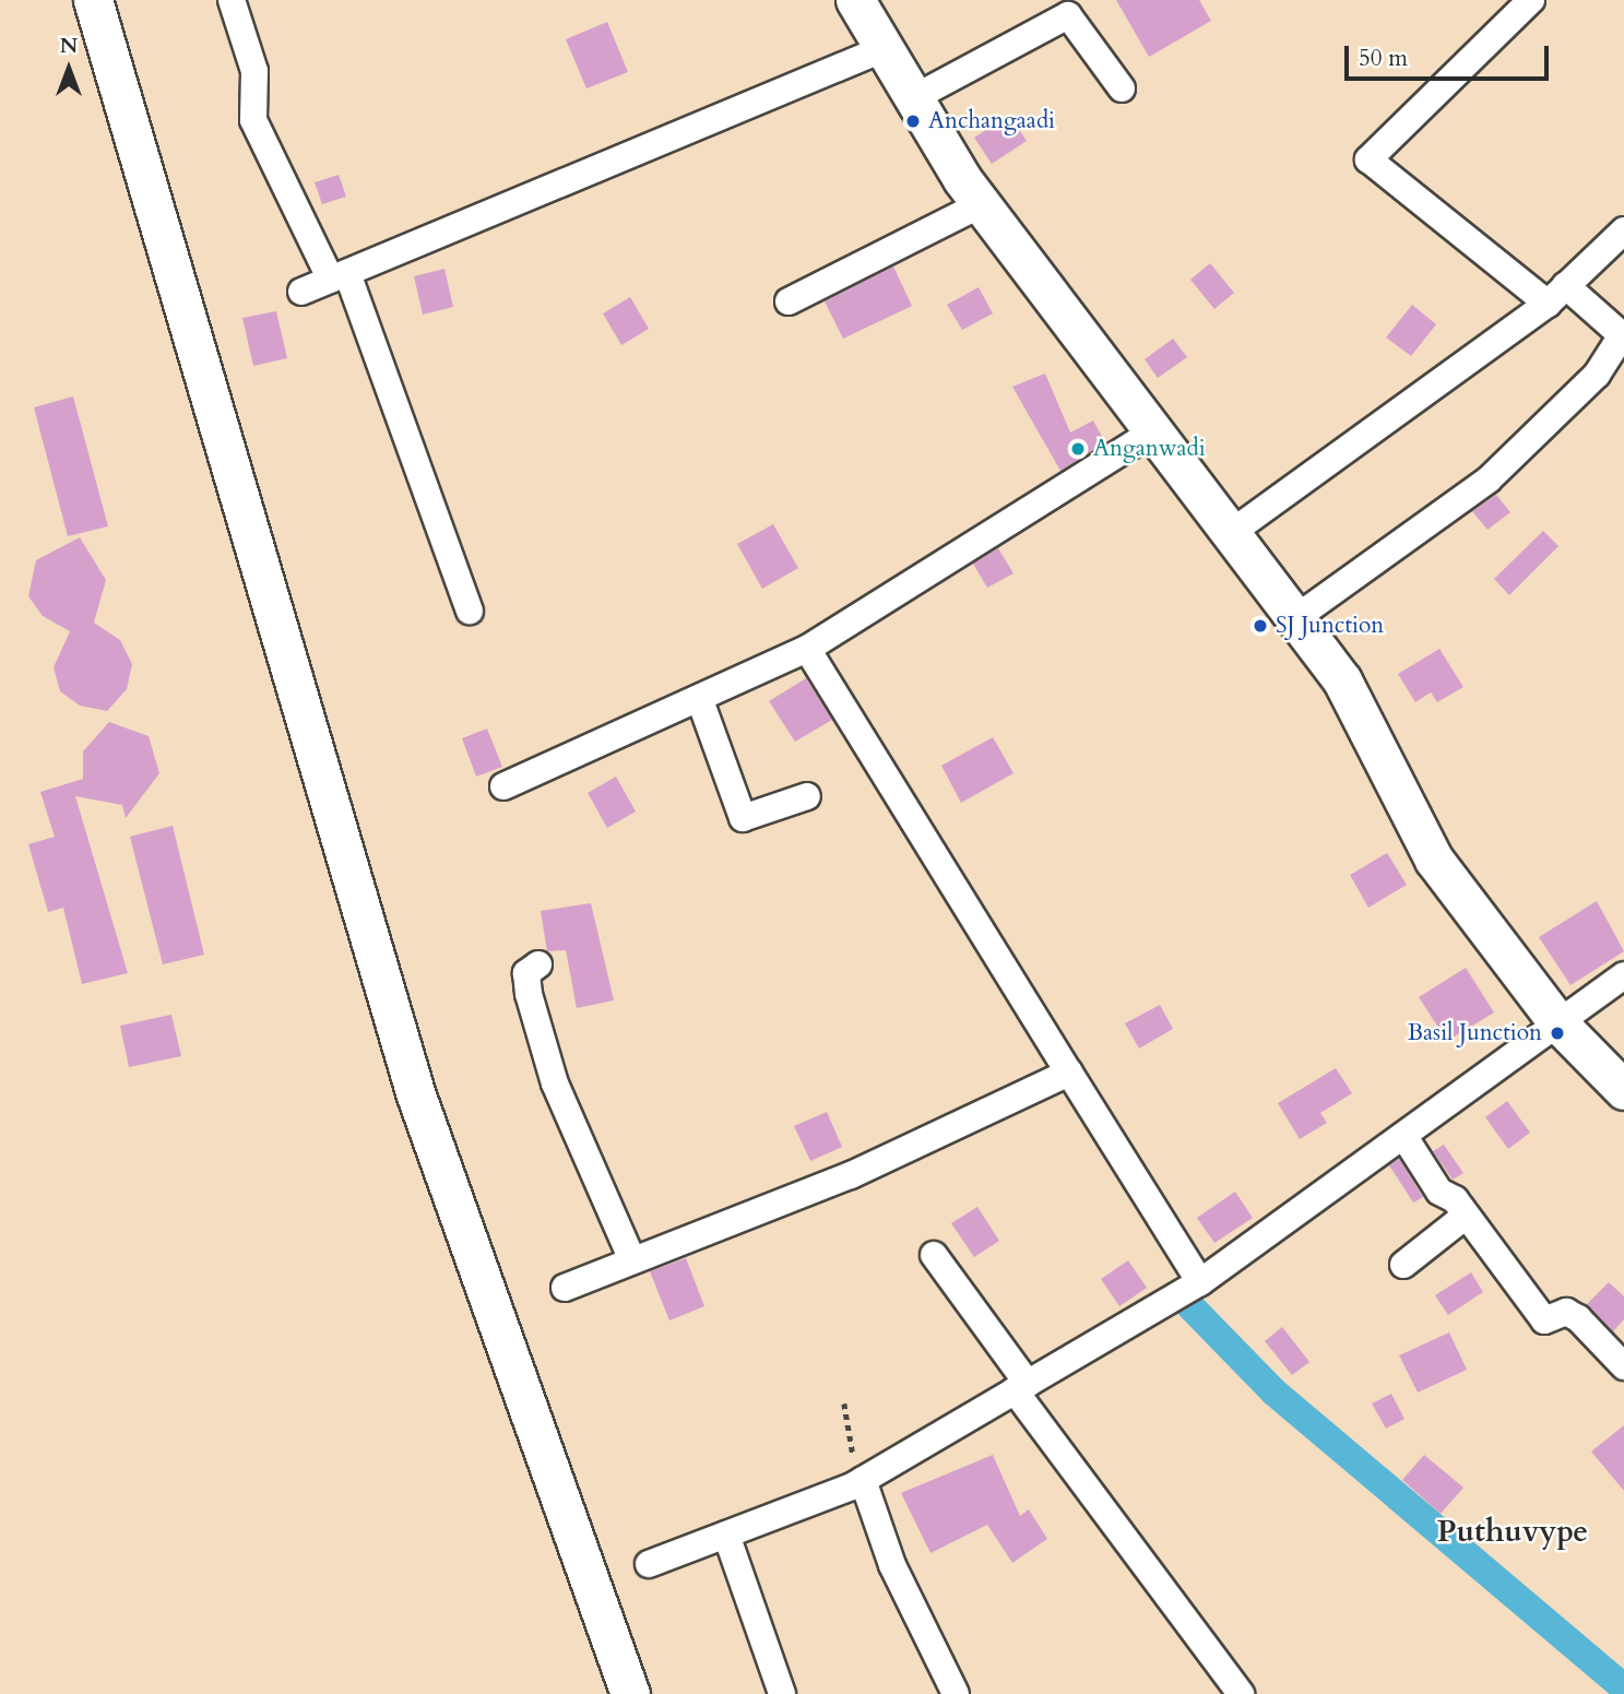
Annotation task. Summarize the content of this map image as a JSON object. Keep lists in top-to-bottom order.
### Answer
{
  "districts": ["Puthuvype"],
  "places": [
    "Anchangaadi",
    "Anganwadi",
    "SJ Junction",
    "Basil Junction"
  ],
  "scale_bar": "50 m",
  "north": "top"
}
